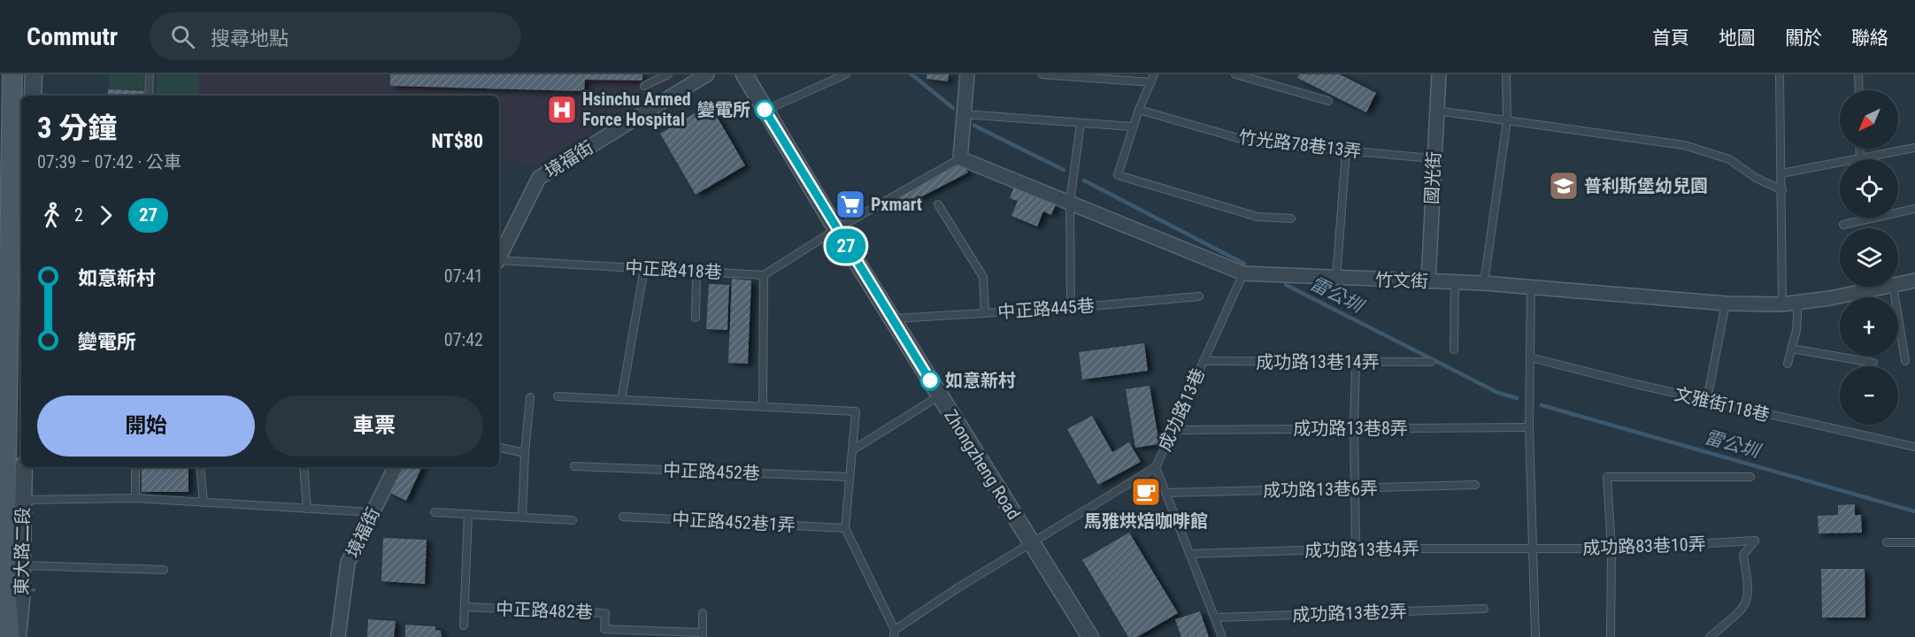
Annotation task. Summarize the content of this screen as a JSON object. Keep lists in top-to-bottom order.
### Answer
{
  "streets": {
    "street": [
      "境福街",
      "國光街",
      "竹文街",
      "Zhongzheng Road",
      "東大路二段"
    ],
    "lane": [
      "竹光路78巷13弄",
      "中正路418巷",
      "中正路445巷",
      "成功路13巷14弄",
      "文雅街118巷",
      "成功路13巷",
      "成功路13巷8弄",
      "中正路452巷",
      "成功路13巷6弄",
      "中正路452巷1弄",
      "成功路83巷10弄",
      "成功路13巷4弄",
      "中正路482巷",
      "成功路13巷2弄"
    ]
  },
  "crossings": [
    ["竹光路78巷13弄", "國光街"],
    ["國光街", "竹文街"],
    ["竹文街", "成功路13巷"],
    ["中正路445巷", "Zhongzheng Road"],
    ["成功路13巷14弄", "成功路13巷"],
    ["成功路13巷", "成功路13巷8弄"],
    ["成功路13巷", "成功路13巷6弄"],
    ["成功路13巷", "成功路13巷4弄"],
    ["成功路13巷", "成功路13巷2弄"],
    ["成功路83巷10弄", "成功路13巷4弄"]
  ],
  "water": ["雷公圳"],
  "places": {
    "hospital": ["Hsinchu Armed Force Hospital"],
    "other": ["變電所", "如意新村"],
    "school or university": ["普利斯堡幼兒園"],
    "supermarket": ["Pxmart"],
    "cafe": ["馬雅烘焙咖啡館"]
  },
  "lines": ["bus line 27"],
  "north": "bottom left",
  "page": {
    "header": "Commutr",
    "search": "搜尋地點",
    "nav": [
      "首頁",
      "地圖",
      "關於",
      "聯絡"
    ],
    "on_map": "27",
    "map_buttons": ["+", "−"],
    "heading": ["3 分鐘", "07:39 – 07:42 · 公車", "NT$80"],
    "legs": ["2", "27"],
    "list": [
      {
        "name": "如意新村",
        "value": "07:41"
      },
      {
        "name": "變電所",
        "value": "07:42"
      }
    ],
    "buttons": ["開始", "車票"]
  }
}
